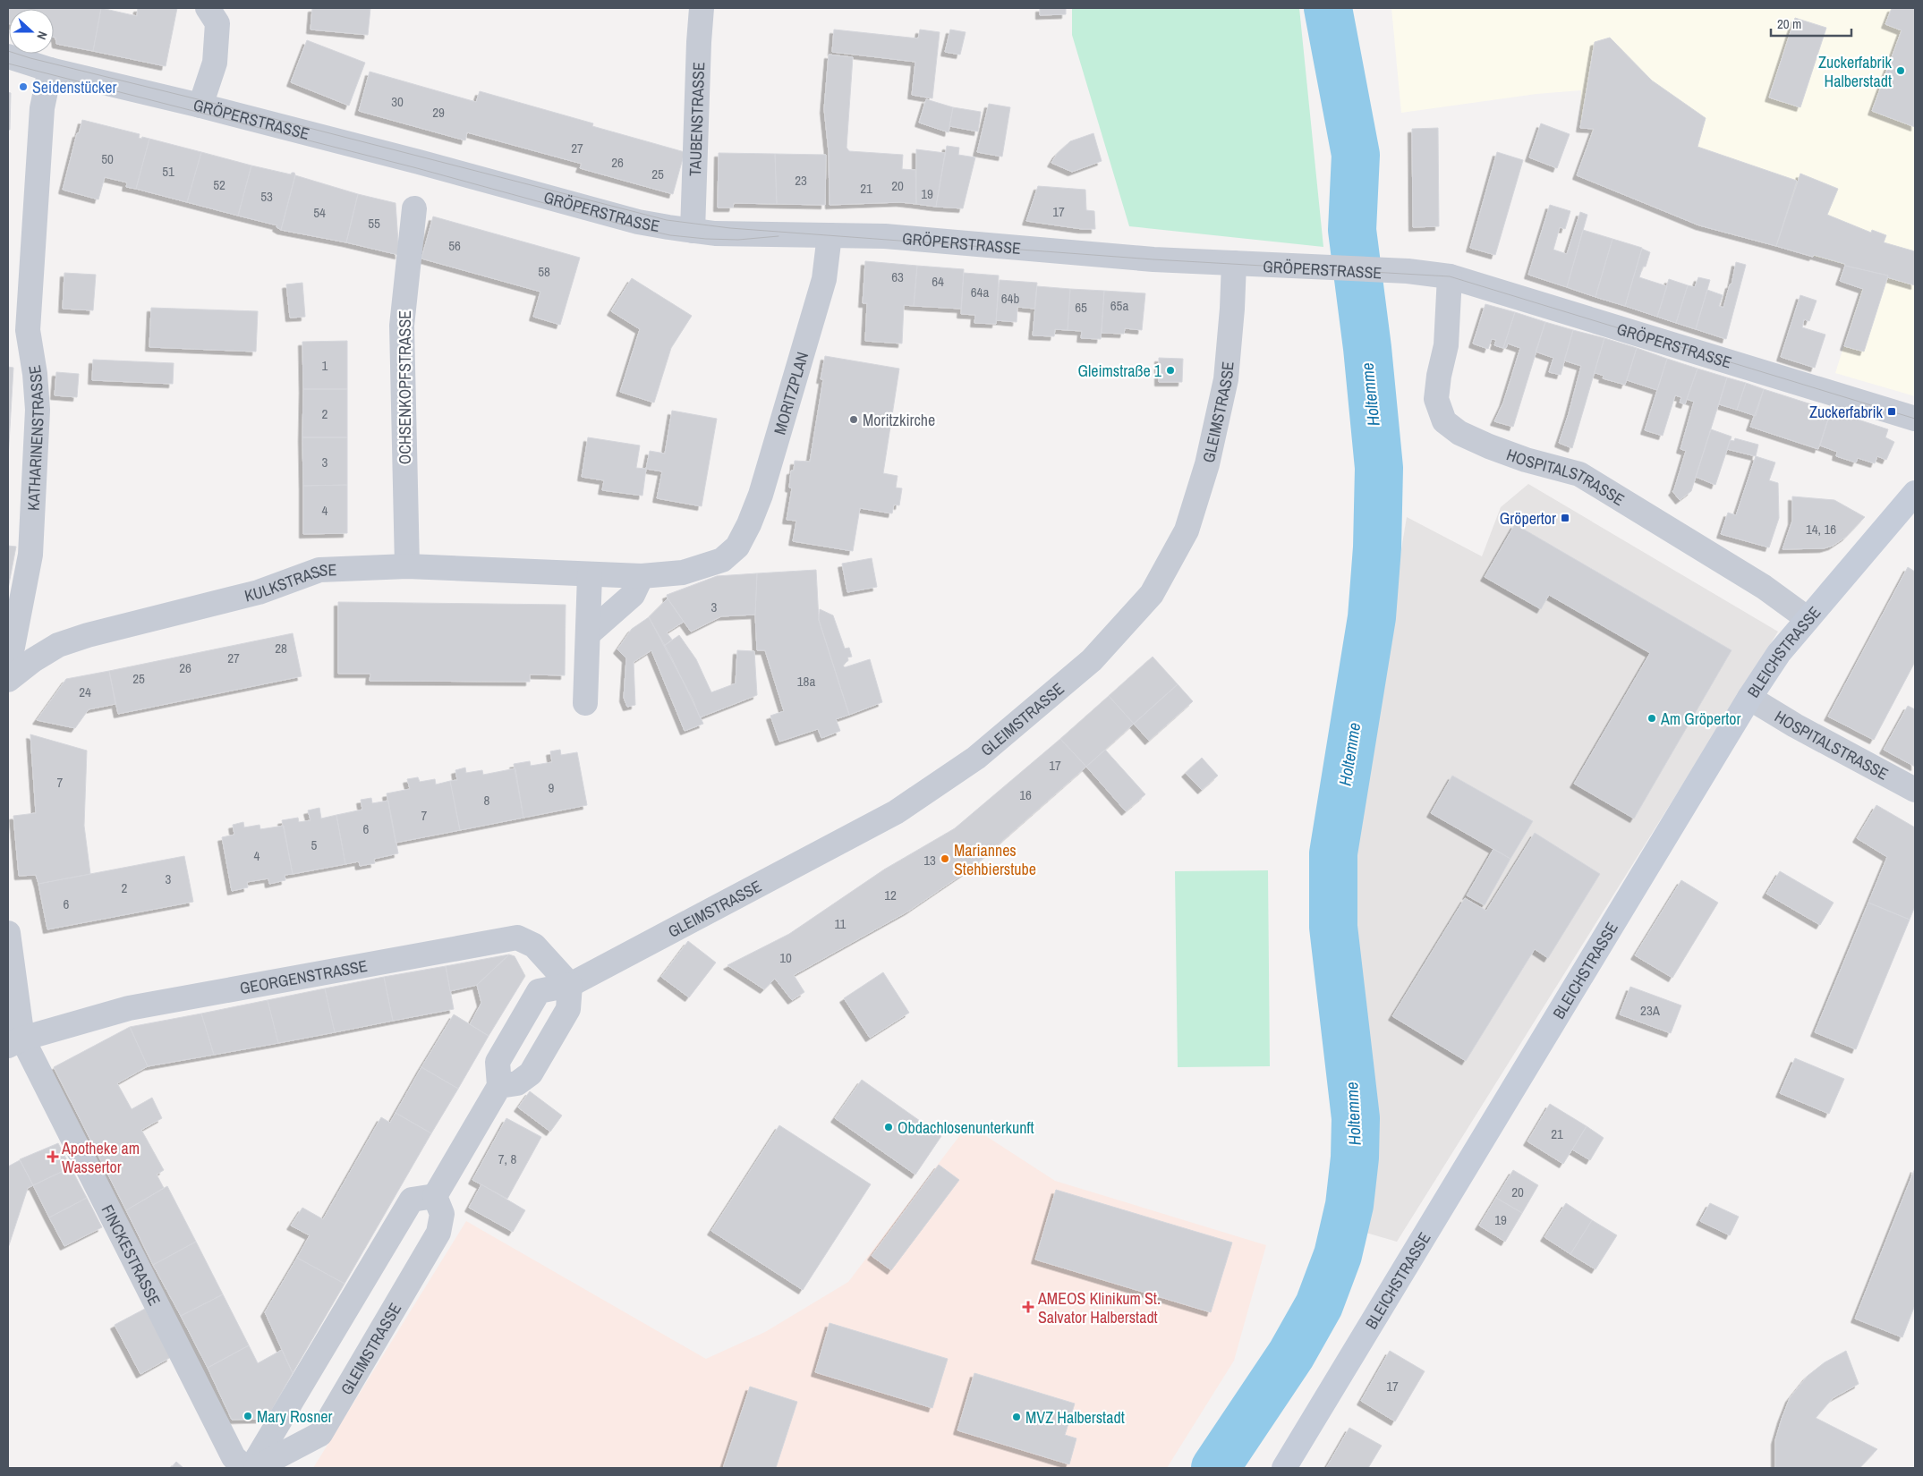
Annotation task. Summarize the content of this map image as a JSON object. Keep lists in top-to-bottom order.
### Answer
{
  "streets": {
    "main road": ["BLEICHSTRASSE"],
    "street": [
      "GRÖPERSTRASSE",
      "TAUBENSTRASSE",
      "OCHSENKOPFSTRASSE",
      "MORITZPLAN",
      "GLEIMSTRASSE",
      "KATHARINENSTRASSE",
      "HOSPITALSTRASSE",
      "KULKSTRASSE",
      "GEORGENSTRASSE",
      "FINCKESTRASSE"
    ]
  },
  "crossings": [
    ["GRÖPERSTRASSE", "TAUBENSTRASSE"],
    ["GRÖPERSTRASSE", "MORITZPLAN"],
    ["GRÖPERSTRASSE", "GLEIMSTRASSE"],
    ["GRÖPERSTRASSE", "KATHARINENSTRASSE"],
    ["GRÖPERSTRASSE", "HOSPITALSTRASSE"],
    ["OCHSENKOPFSTRASSE", "KULKSTRASSE"],
    ["MORITZPLAN", "KULKSTRASSE"],
    ["GLEIMSTRASSE", "GEORGENSTRASSE"],
    ["HOSPITALSTRASSE", "BLEICHSTRASSE"],
    ["GEORGENSTRASSE", "FINCKESTRASSE"]
  ],
  "water": ["Holtemme"],
  "places": {
    "other": [
      "Zuckerfabrik Halberstadt",
      "Seidenstücker",
      "Gleimstraße 1",
      "Moritzkirche",
      "Am Gröpertor",
      "Mariannes Stehbierstube",
      "Obdachlosenunterkunft",
      "Mary Rosner",
      "MVZ Halberstadt"
    ],
    "transit": ["Zuckerfabrik", "Gröpertor"],
    "health": ["Apotheke am Wassertor", "AMEOS Klinikum St. Salvator Halberstadt"]
  },
  "house_numbers": [
    "30",
    "29",
    "27",
    "50",
    "26",
    "51",
    "25",
    "23",
    "52",
    "20",
    "21",
    "19",
    "53",
    "17",
    "54",
    "55",
    "56",
    "58",
    "63",
    "64",
    "64a",
    "64b",
    "65a",
    "65",
    "1",
    "2",
    "3",
    "4",
    "14, 16",
    "3",
    "28",
    "27",
    "26",
    "25",
    "18a",
    "24",
    "17",
    "7",
    "9",
    "16",
    "8",
    "7",
    "6",
    "5",
    "4",
    "13",
    "3",
    "2",
    "12",
    "6",
    "11",
    "10",
    "23A",
    "21",
    "7, 8",
    "20",
    "19",
    "17"
  ],
  "scale_bar": "20 m",
  "north": "right"
}
